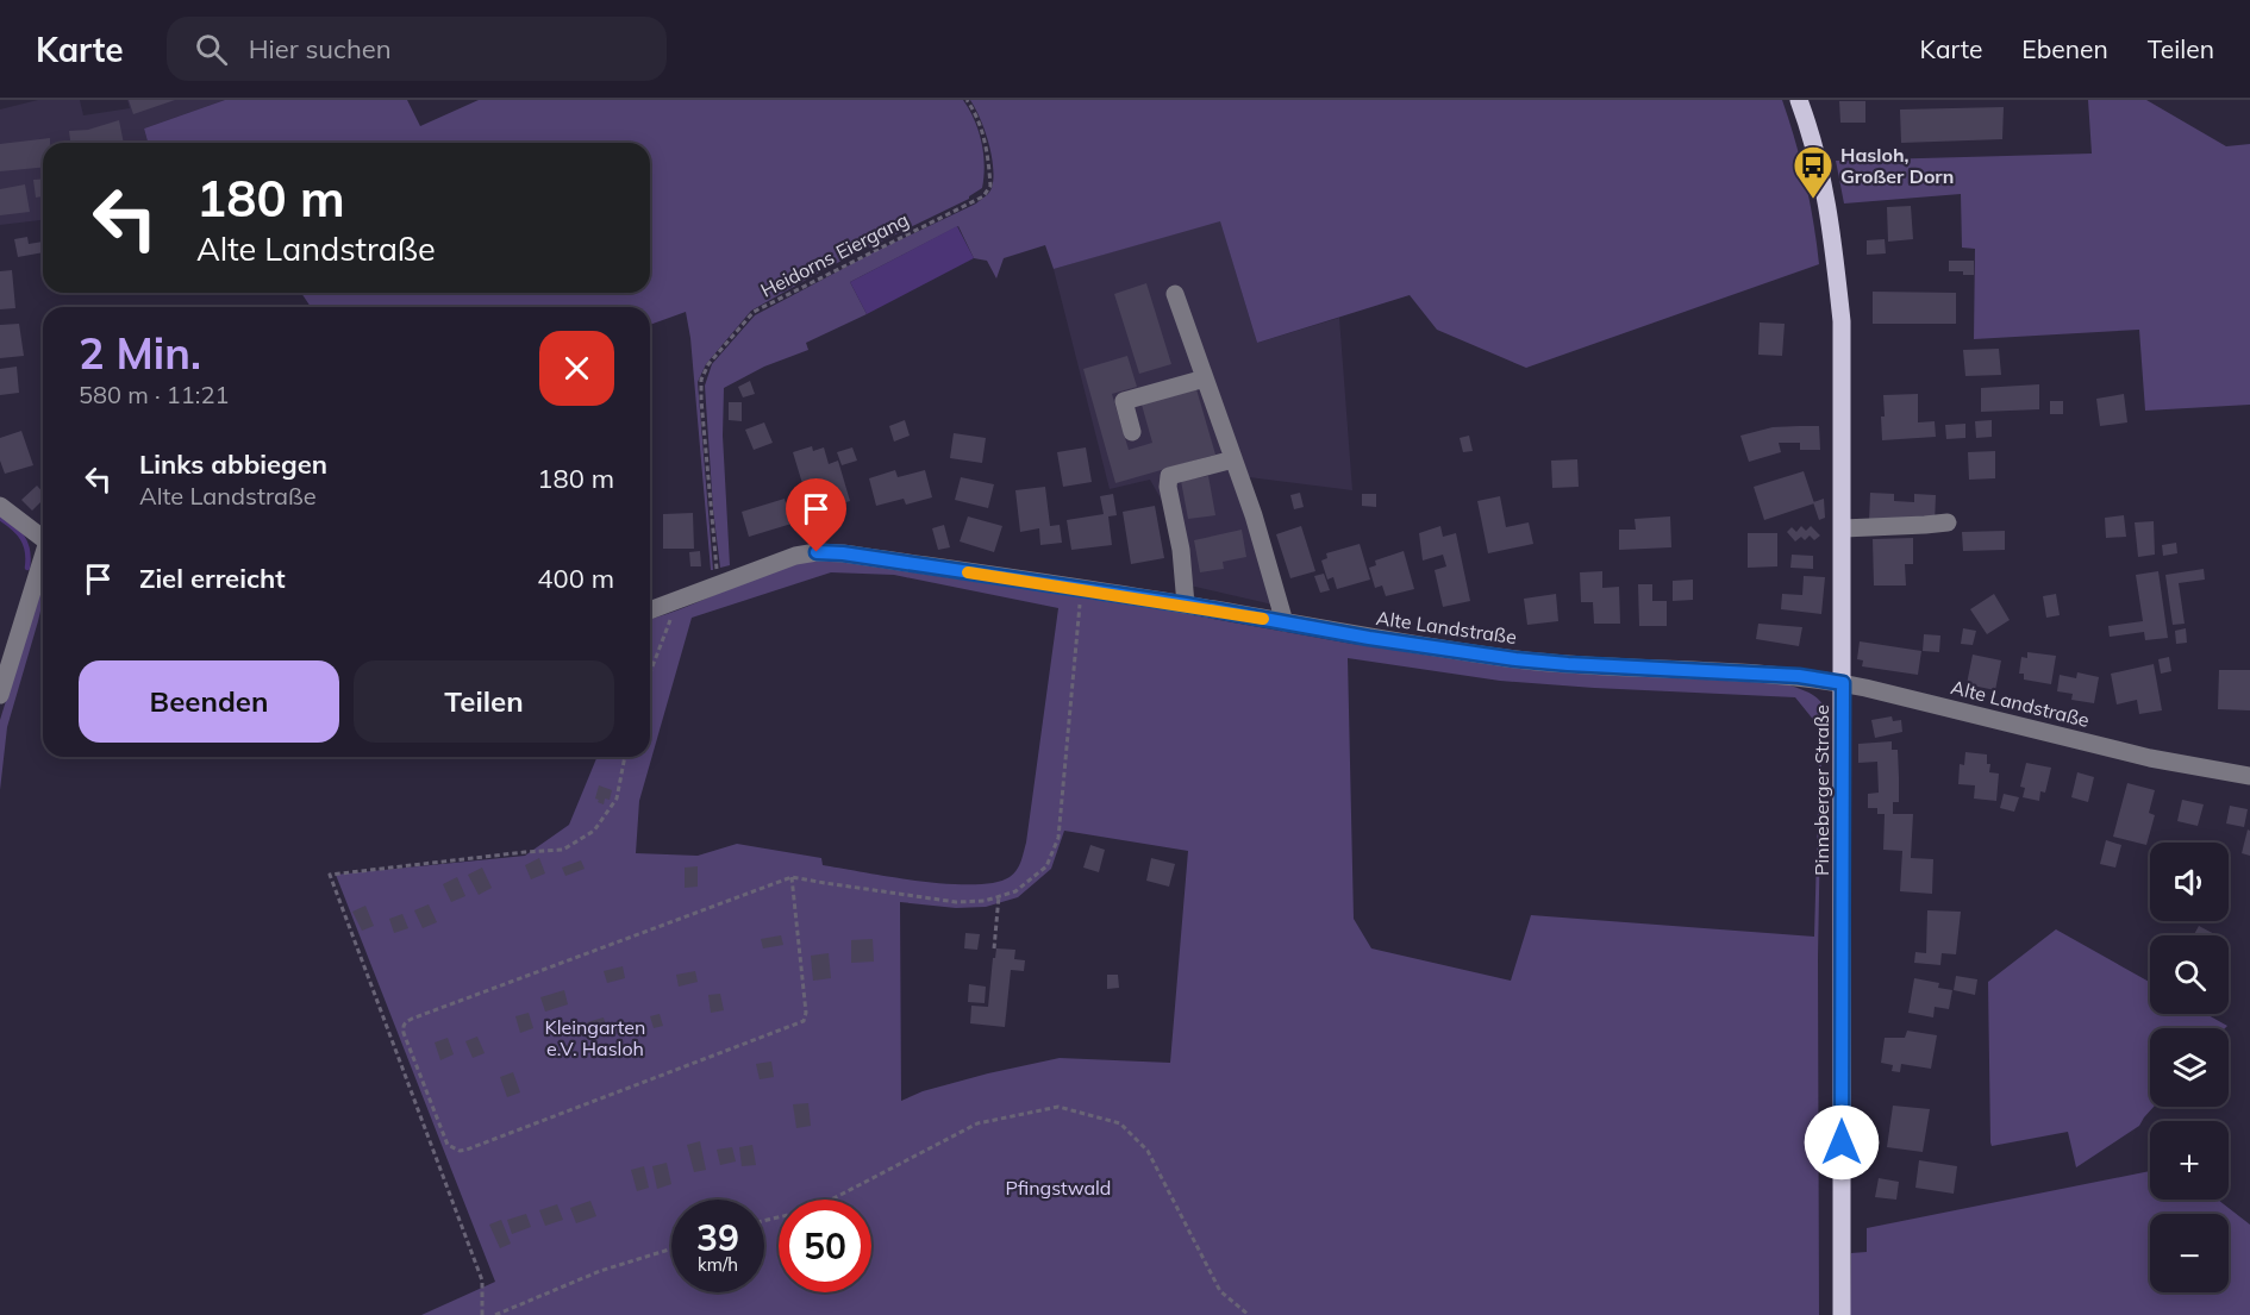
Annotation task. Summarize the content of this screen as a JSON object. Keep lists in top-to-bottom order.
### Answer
{
  "streets": {
    "main road": ["Pinneberger Straße"],
    "street": ["Alte Landstraße"],
    "path": ["Heidorns Eiergang"]
  },
  "crossings": [
    ["Heidorns Eiergang", "Alte Landstraße"],
    ["Alte Landstraße", "Pinneberger Straße"]
  ],
  "parks": ["Kleingarten e.V. Hasloh", "Pfingstwald"],
  "places": {
    "bus stop": ["Hasloh, Großer Dorn"]
  },
  "page": {
    "header": "Karte",
    "search": "Hier suchen",
    "nav": ["Karte", "Ebenen", "Teilen"],
    "turn": ["180 m", "Alte Landstraße"],
    "heading": ["2 Min.", "580 m · 11:21"],
    "list": [
      {
        "name": "Links abbiegen",
        "note": "Alte Landstraße",
        "value": "180 m"
      },
      {
        "name": "Ziel erreicht",
        "value": "400 m"
      }
    ],
    "buttons": ["Beenden", "Teilen"],
    "map_buttons": ["+", "−"],
    "speed": "39 km/h",
    "limit": "50"
  }
}
